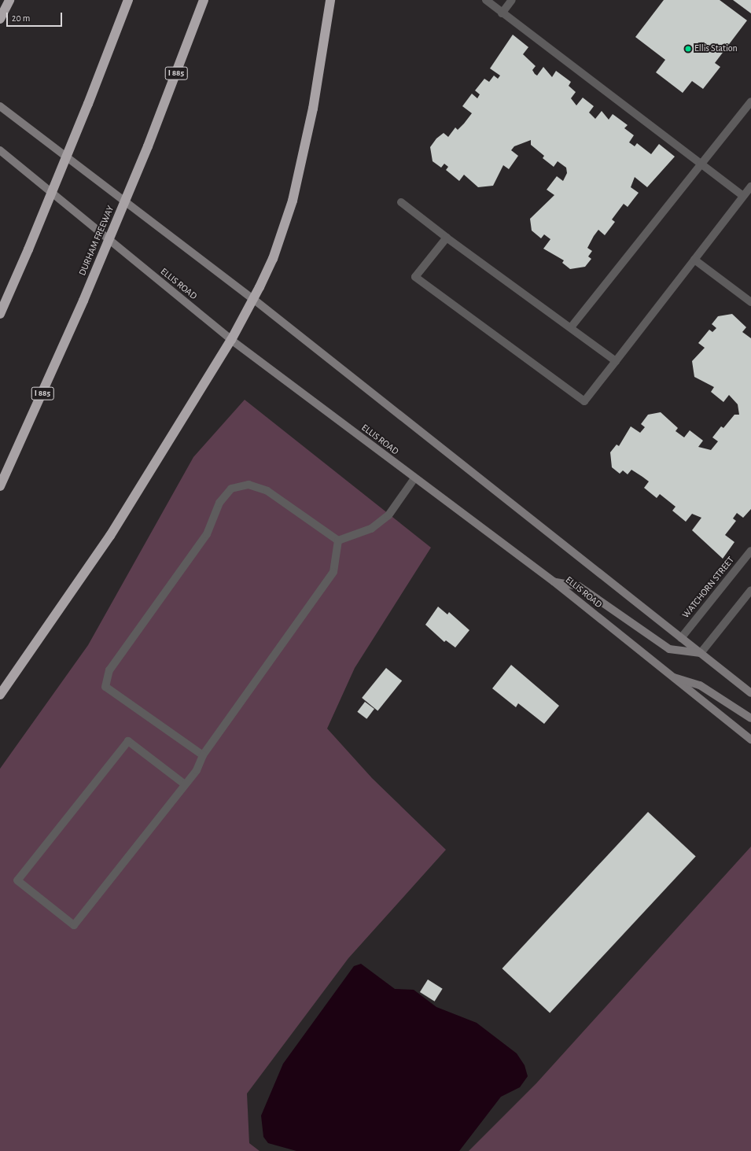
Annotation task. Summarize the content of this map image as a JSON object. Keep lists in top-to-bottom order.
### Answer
{
  "streets": {
    "highway": ["I 885", "DURHAM FREEWAY"],
    "main road": ["ELLIS ROAD"],
    "street": ["WATCHORN STREET"]
  },
  "places": ["Ellis Station"],
  "scale_bar": "20 m"
}
